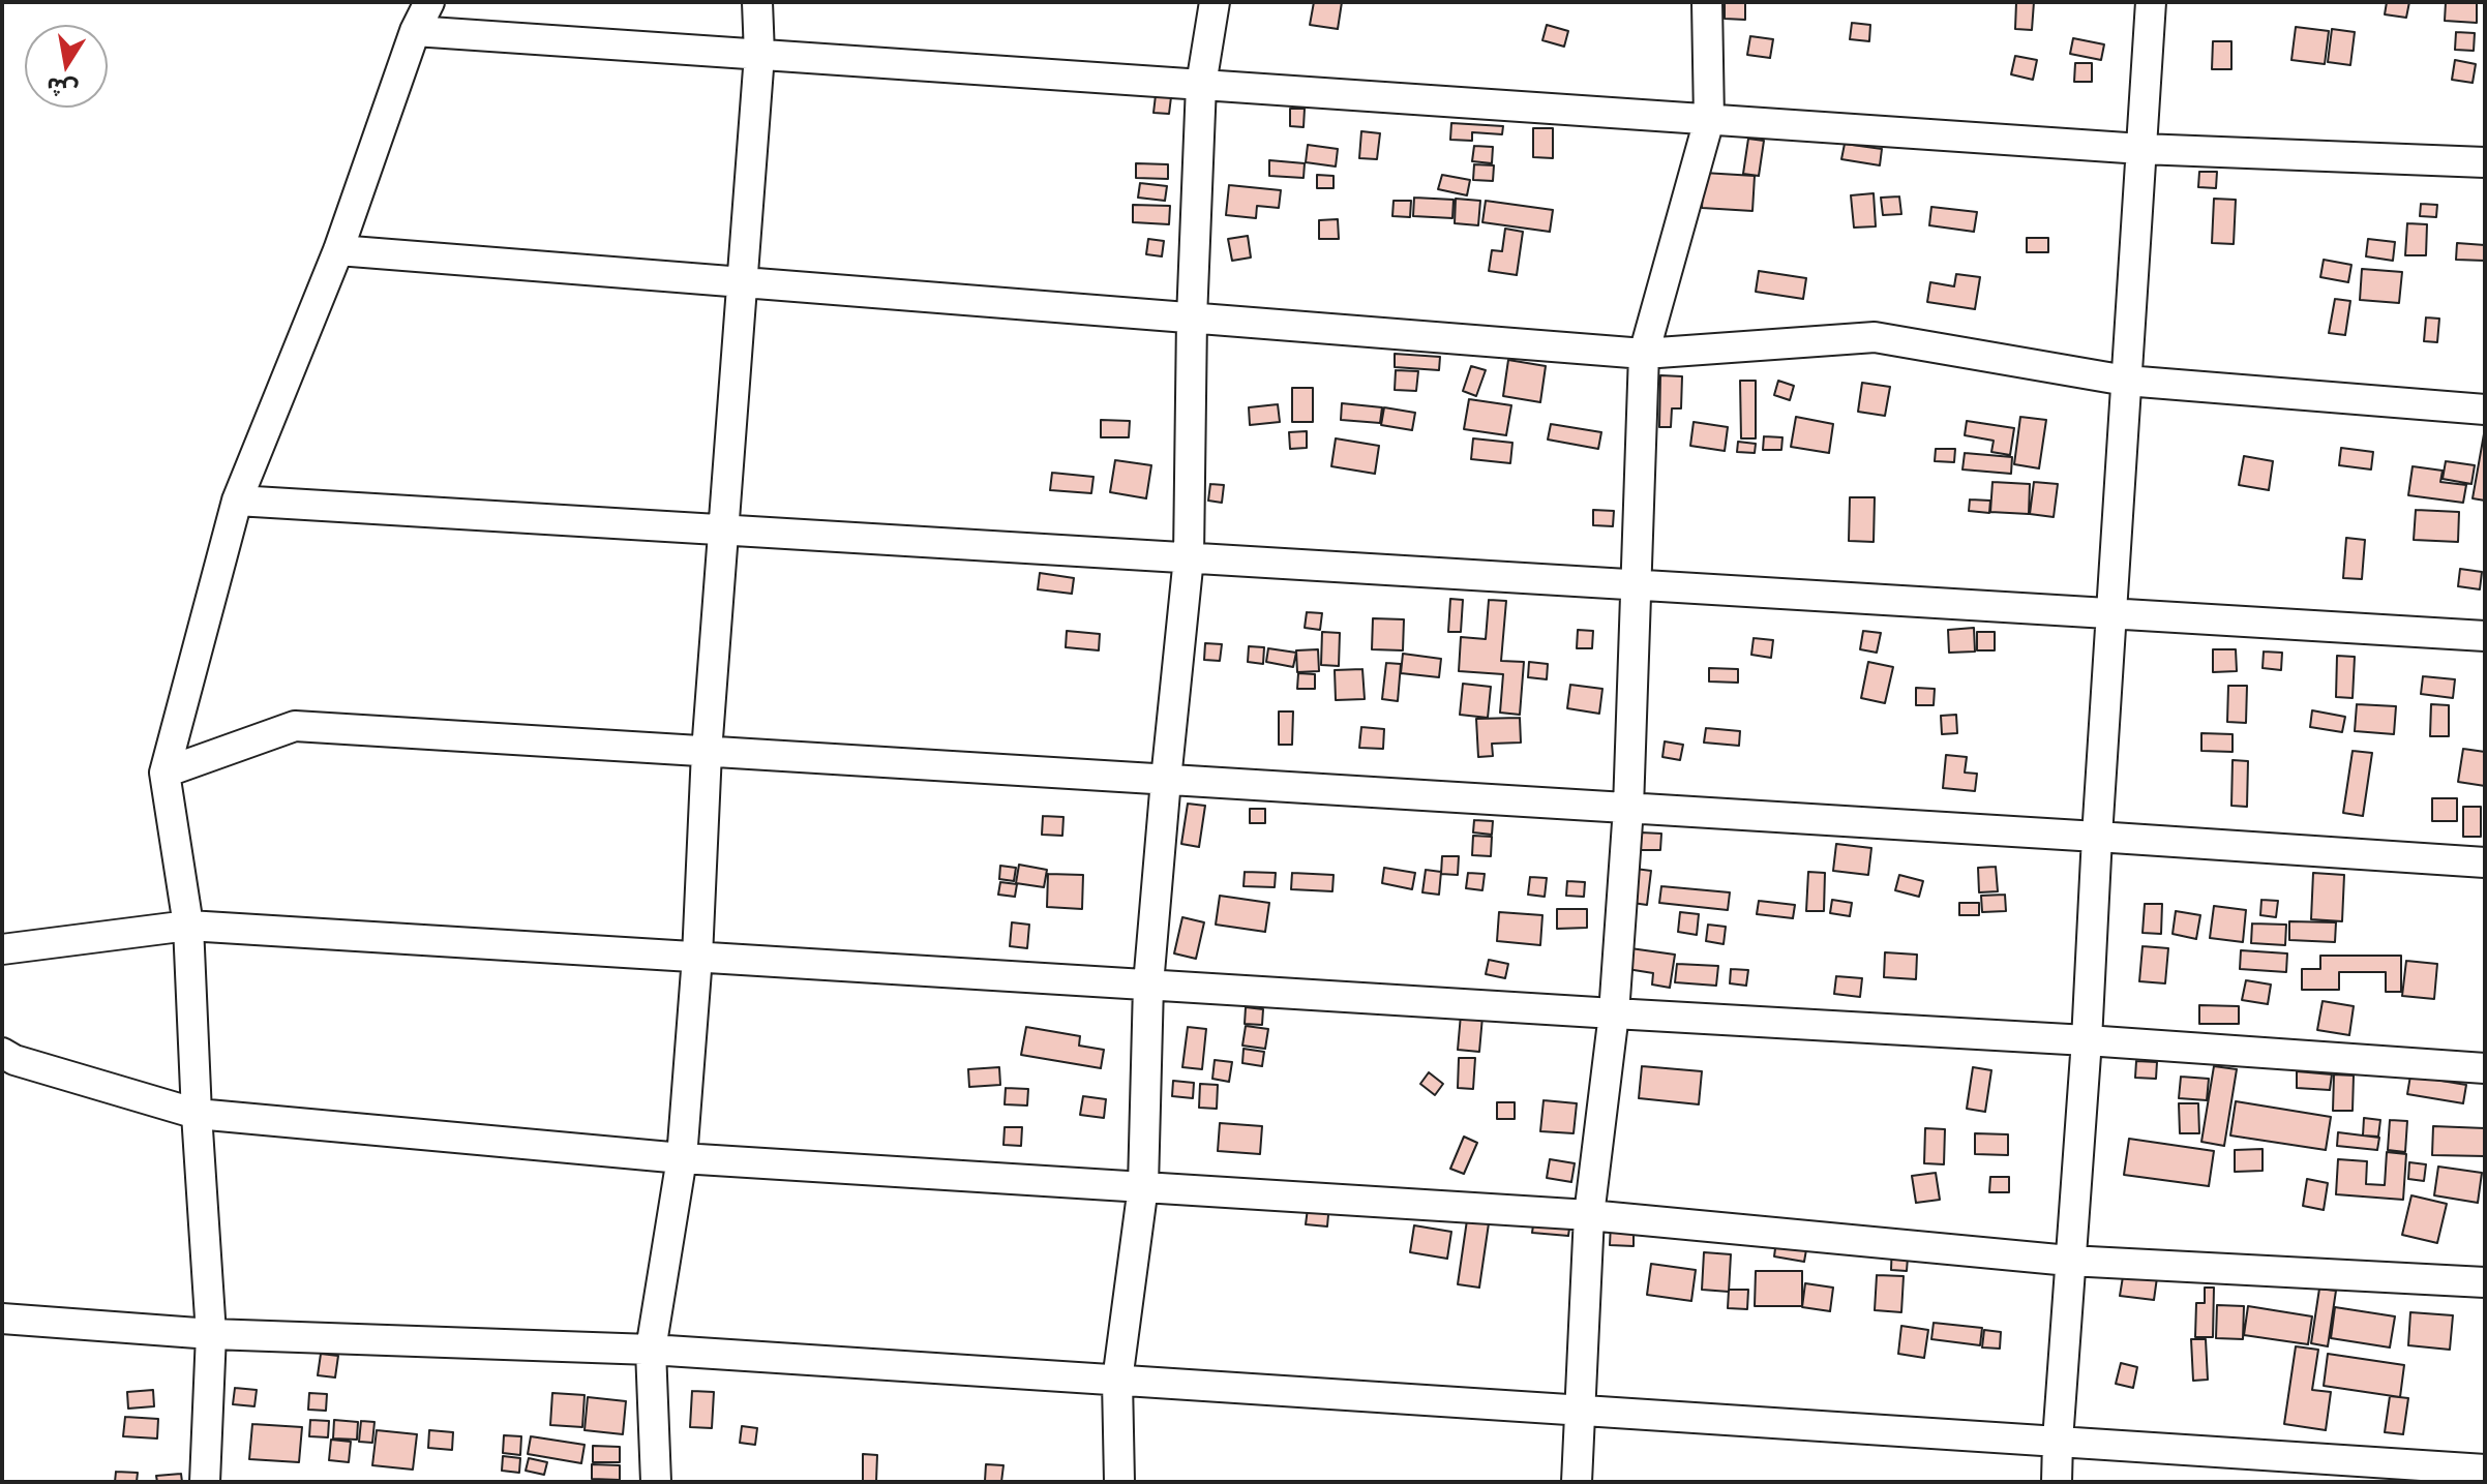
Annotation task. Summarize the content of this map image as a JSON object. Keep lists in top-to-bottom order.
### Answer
{
  "north": "bottom"
}
